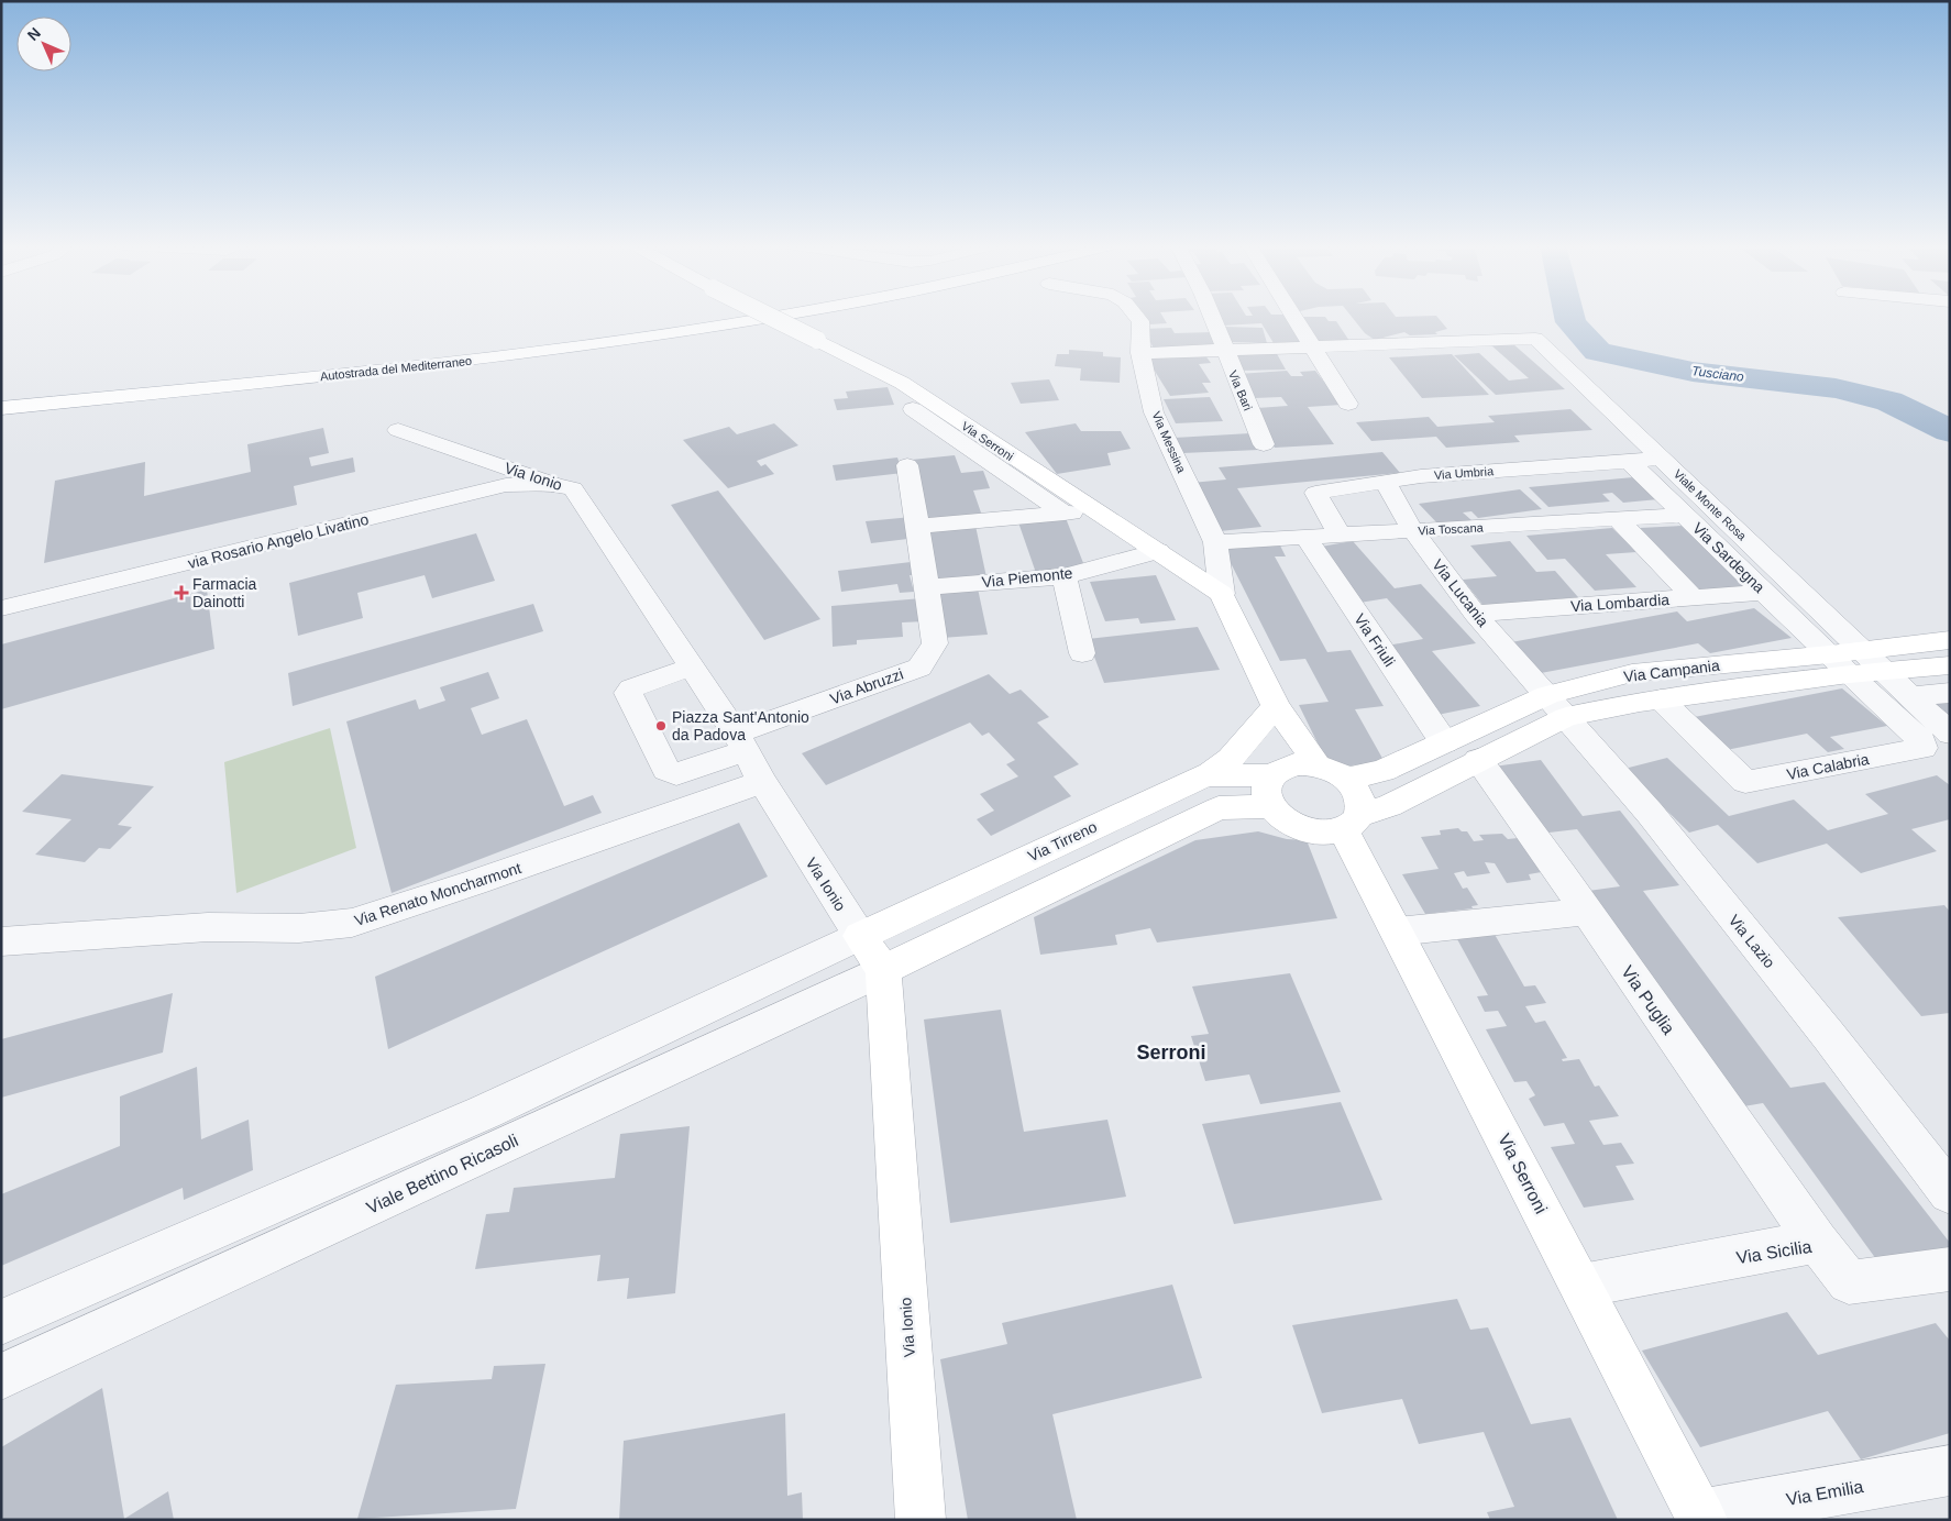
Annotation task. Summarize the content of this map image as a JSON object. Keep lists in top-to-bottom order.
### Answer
{
  "streets": {
    "main road": [
      "Autostrada del Mediterraneo",
      "Via Serroni",
      "Via Ionio",
      "Via Campania",
      "Via Tirreno"
    ],
    "street": [
      "Via Bari",
      "Via Messina",
      "Via Umbria",
      "Viale Monte Rosa",
      "Via Toscana",
      "via Rosario Angelo Livatino",
      "Via Sardegna",
      "Via Piemonte",
      "Via Lucania",
      "Via Lombardia",
      "Via Friuli",
      "Via Abruzzi",
      "Via Calabria",
      "Via Renato Moncharmont",
      "Via Lazio",
      "Via Puglia",
      "Viale Bettino Ricasoli",
      "Via Sicilia",
      "Via Emilia"
    ]
  },
  "crossings": [
    ["Via Serroni", "Via Messina"],
    ["Via Serroni", "Via Piemonte"],
    ["Via Serroni", "Via Campania"],
    ["Via Serroni", "Via Tirreno"],
    ["Via Serroni", "Via Sicilia"],
    ["Via Serroni", "Via Emilia"],
    ["Via Messina", "Via Toscana"],
    ["Via Umbria", "Viale Monte Rosa"],
    ["Via Umbria", "Via Toscana"],
    ["Via Umbria", "Via Sardegna"],
    ["Via Umbria", "Via Lucania"],
    ["Via Ionio", "via Rosario Angelo Livatino"],
    ["Via Ionio", "Via Abruzzi"],
    ["Via Ionio", "Via Tirreno"],
    ["Via Ionio", "Via Renato Moncharmont"],
    ["Via Ionio", "Viale Bettino Ricasoli"],
    ["Viale Monte Rosa", "Via Sardegna"],
    ["Viale Monte Rosa", "Via Campania"],
    ["Viale Monte Rosa", "Via Calabria"],
    ["Via Toscana", "Via Sardegna"],
    ["Via Toscana", "Via Lucania"],
    ["Via Toscana", "Via Friuli"],
    ["Via Sardegna", "Via Lombardia"],
    ["Via Sardegna", "Via Campania"],
    ["Via Sardegna", "Via Calabria"],
    ["Via Piemonte", "Via Abruzzi"],
    ["Via Lucania", "Via Lombardia"],
    ["Via Lucania", "Via Campania"],
    ["Via Lucania", "Via Lazio"],
    ["Via Friuli", "Via Campania"],
    ["Via Campania", "Via Calabria"],
    ["Via Campania", "Via Tirreno"],
    ["Via Campania", "Via Lazio"],
    ["Via Campania", "Via Puglia"],
    ["Via Puglia", "Via Sicilia"]
  ],
  "districts": ["Serroni"],
  "water": ["Tusciano"],
  "places": {
    "health": ["Farmacia Dainotti"],
    "other": ["Piazza Sant'Antonio da Padova"]
  },
  "north": "top left"
}
